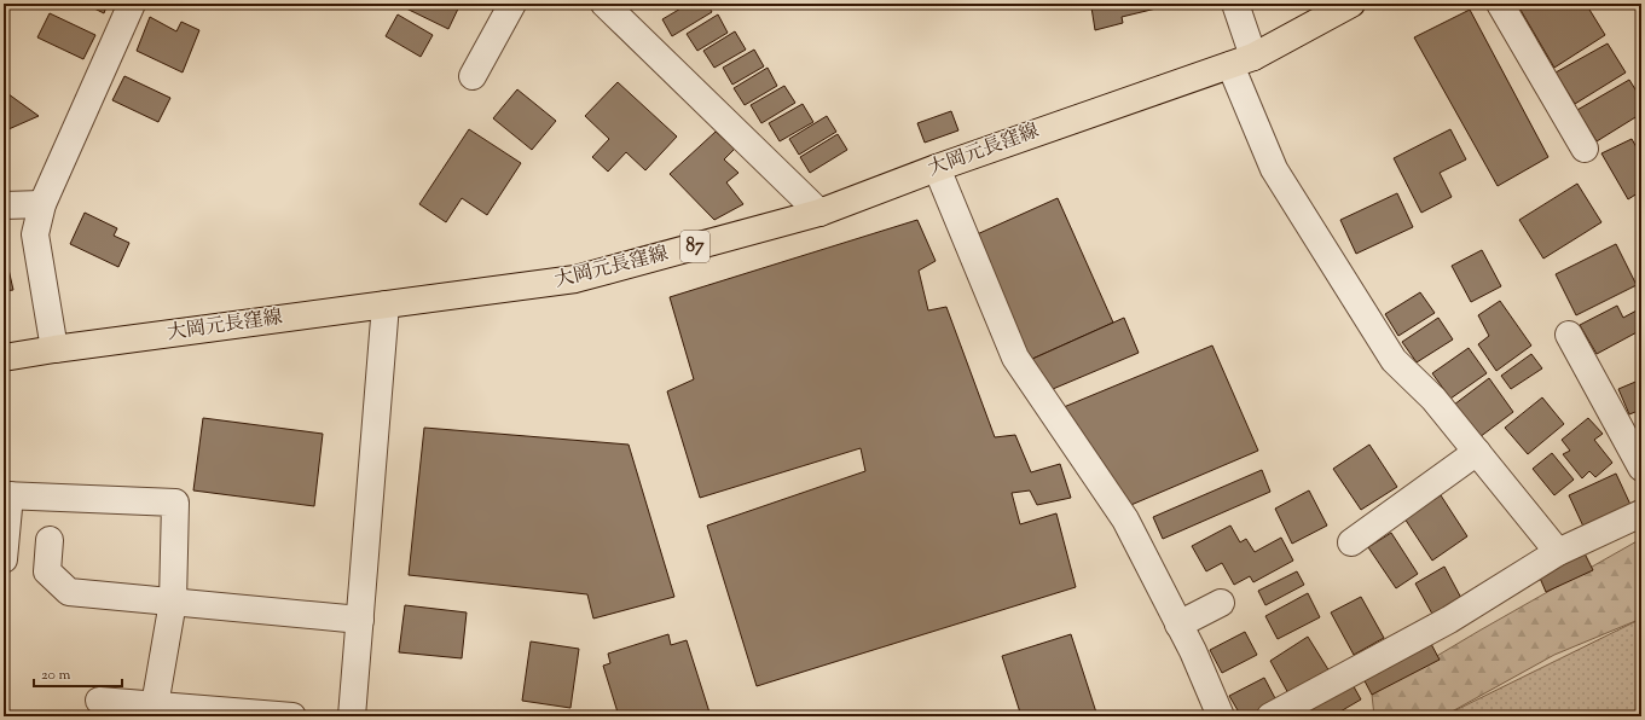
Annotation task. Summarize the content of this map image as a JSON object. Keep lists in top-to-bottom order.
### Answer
{
  "streets": {
    "main road": ["大岡元長窪線", "87"]
  },
  "scale_bar": "20 m"
}
